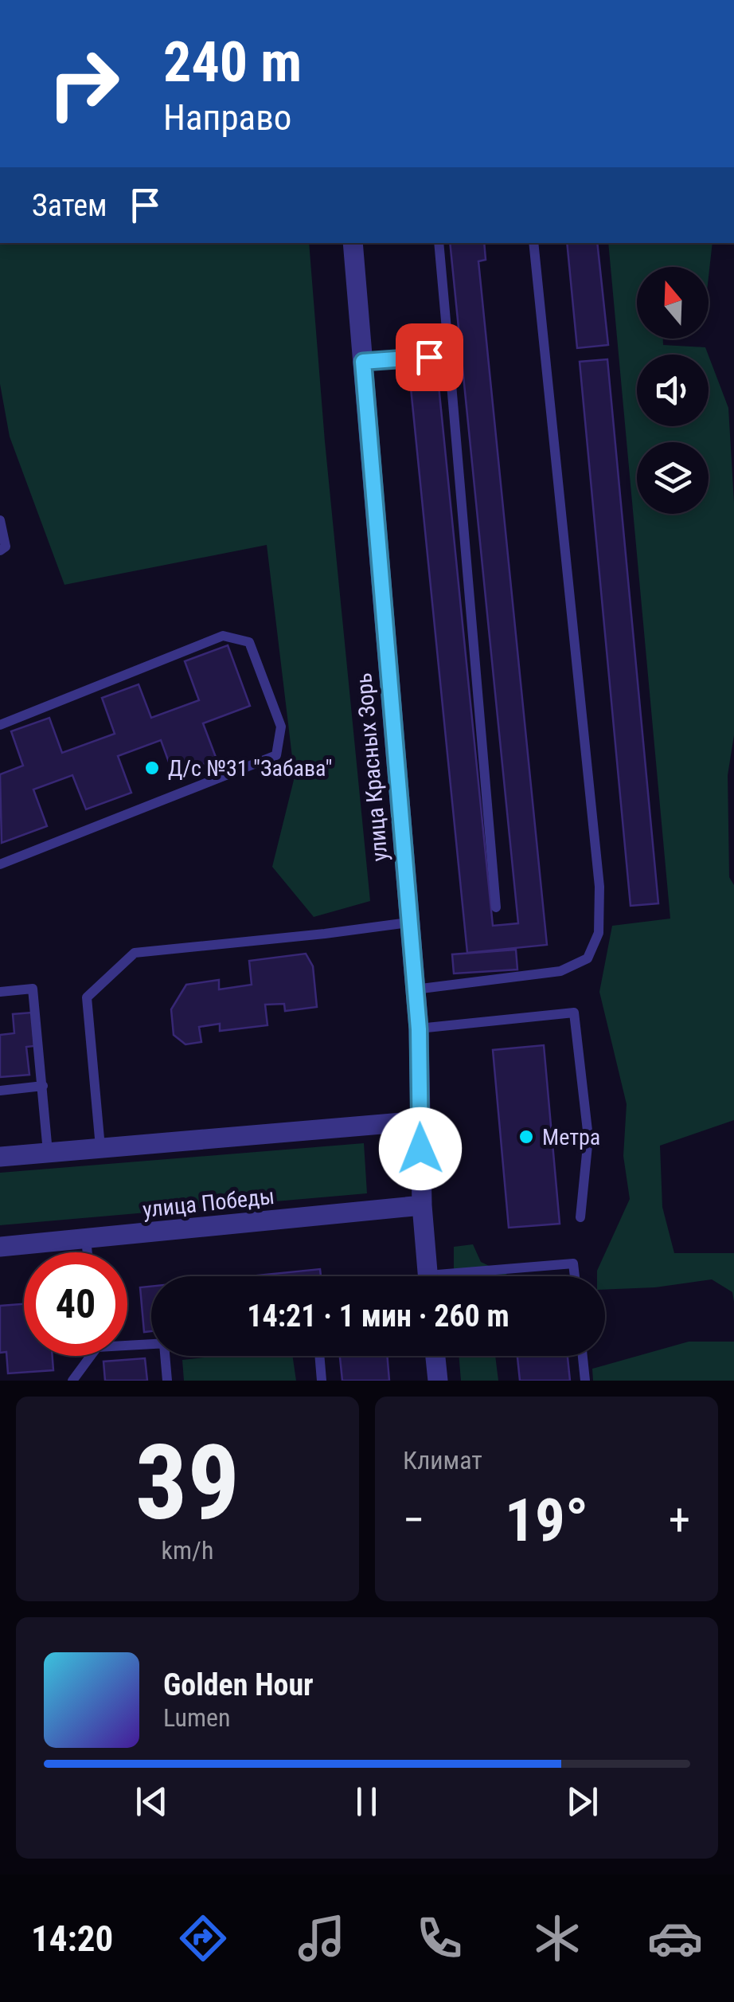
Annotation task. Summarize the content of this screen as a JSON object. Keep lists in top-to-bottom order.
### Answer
{
  "streets": {
    "street": ["улица Красных Зорь", "улица Победы"]
  },
  "crossings": [
    ["улица Красных Зорь", "улица Победы"]
  ],
  "places": ["Д/с №31 \"Забава\"", "Метра"],
  "north": "top",
  "page": {
    "turn": ["240 m", "Направо"],
    "then": "Затем",
    "limit": "40",
    "trip": "14:21 · 1 мин · 260 m",
    "tile": [
      ["39", "km/h"],
      "Климат"
    ],
    "heat": ["−", "19°", "+"],
    "song": ["Golden Hour", "Lumen"],
    "tabs": "14:20"
  }
}
